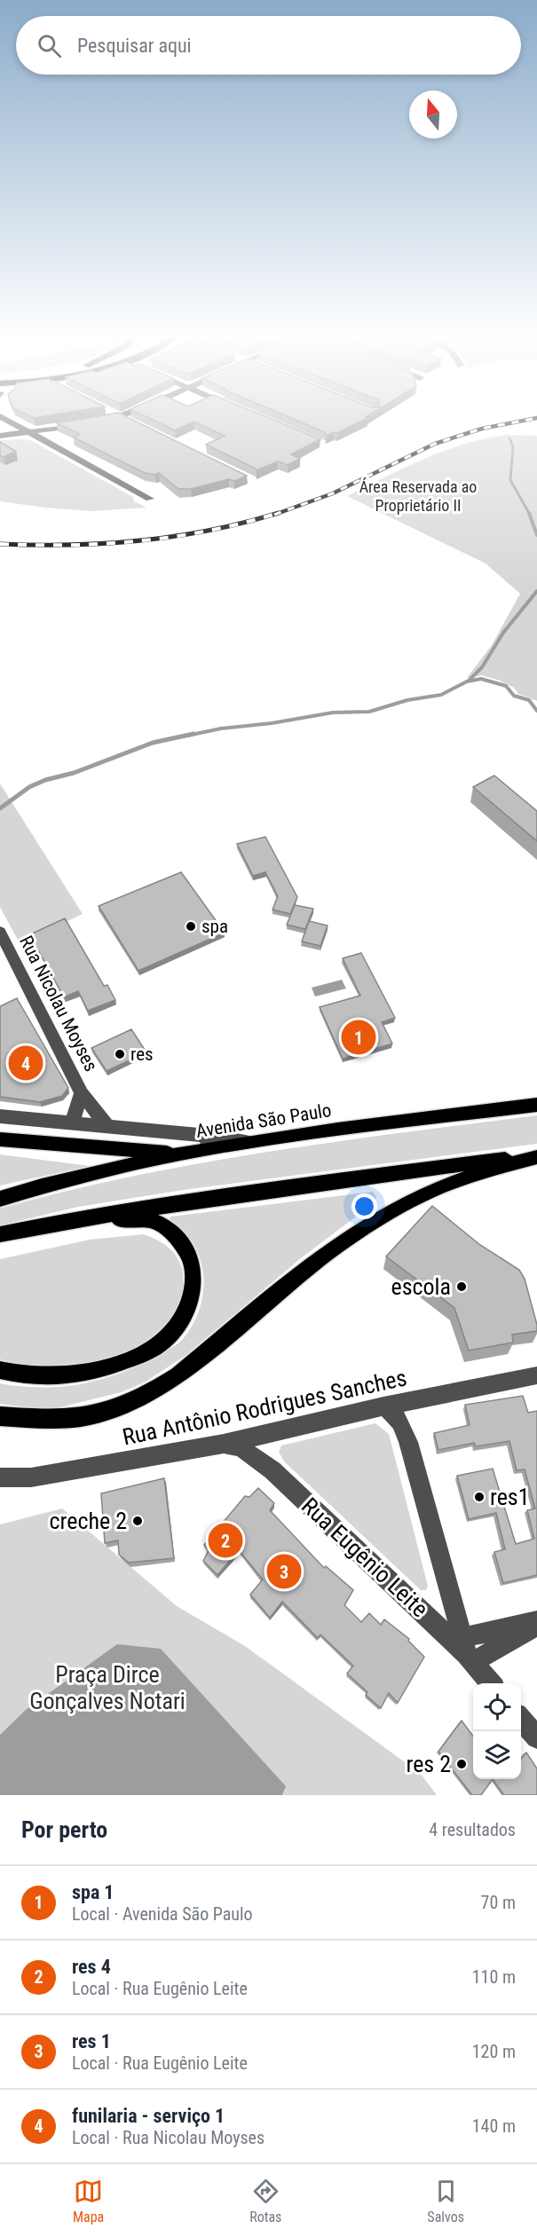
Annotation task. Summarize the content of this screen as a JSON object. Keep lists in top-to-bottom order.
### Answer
{
  "streets": {
    "main road": ["Avenida São Paulo"],
    "street": ["Rua Nicolau Moyses", "Rua Antônio Rodrigues Sanches", "Rua Eugênio Leite"]
  },
  "crossings": [
    ["Rua Antônio Rodrigues Sanches", "Rua Eugênio Leite"]
  ],
  "parks": ["Área Reservada ao Proprietário II", "Praça Dirce Gonçalves Notari"],
  "places": [
    "spa",
    "res",
    "escola",
    "res1",
    "creche 2",
    "res 2"
  ],
  "north": "top",
  "page": {
    "search": "Pesquisar aqui",
    "pins": [
      "1",
      "4",
      "2",
      "3"
    ],
    "heading": ["Por perto", "4 resultados"],
    "list": [
      {
        "mark": "1",
        "name": "spa 1",
        "note": "Local · Avenida São Paulo",
        "value": "70 m"
      },
      {
        "mark": "2",
        "name": "res 4",
        "note": "Local · Rua Eugênio Leite",
        "value": "110 m"
      },
      {
        "mark": "3",
        "name": "res 1",
        "note": "Local · Rua Eugênio Leite",
        "value": "120 m"
      },
      {
        "mark": "4",
        "name": "funilaria - serviço 1",
        "note": "Local · Rua Nicolau Moyses",
        "value": "140 m"
      }
    ],
    "nav": ["Mapa", "Rotas", "Salvos"]
  }
}
